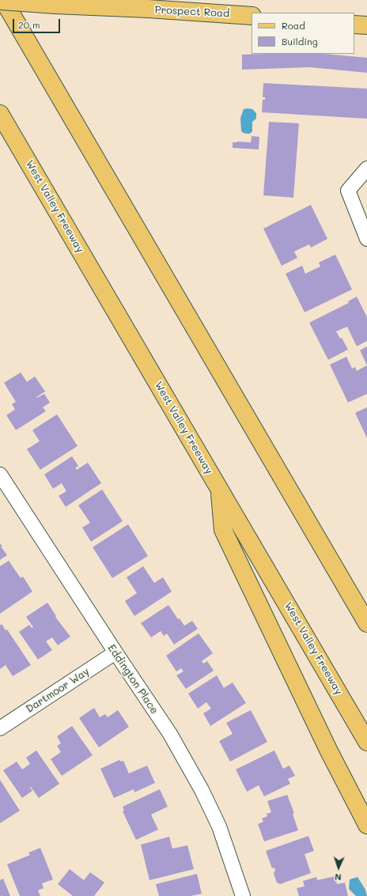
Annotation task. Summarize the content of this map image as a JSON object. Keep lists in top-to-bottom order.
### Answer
{
  "streets": {
    "main road": ["Prospect Road", "West Valley Freeway"],
    "street": ["Eddington Place", "Dartmoor Way"]
  },
  "crossings": [
    ["Eddington Place", "Dartmoor Way"]
  ],
  "legend": ["Road", "Building"],
  "scale_bar": "20 m",
  "north": "bottom"
}
